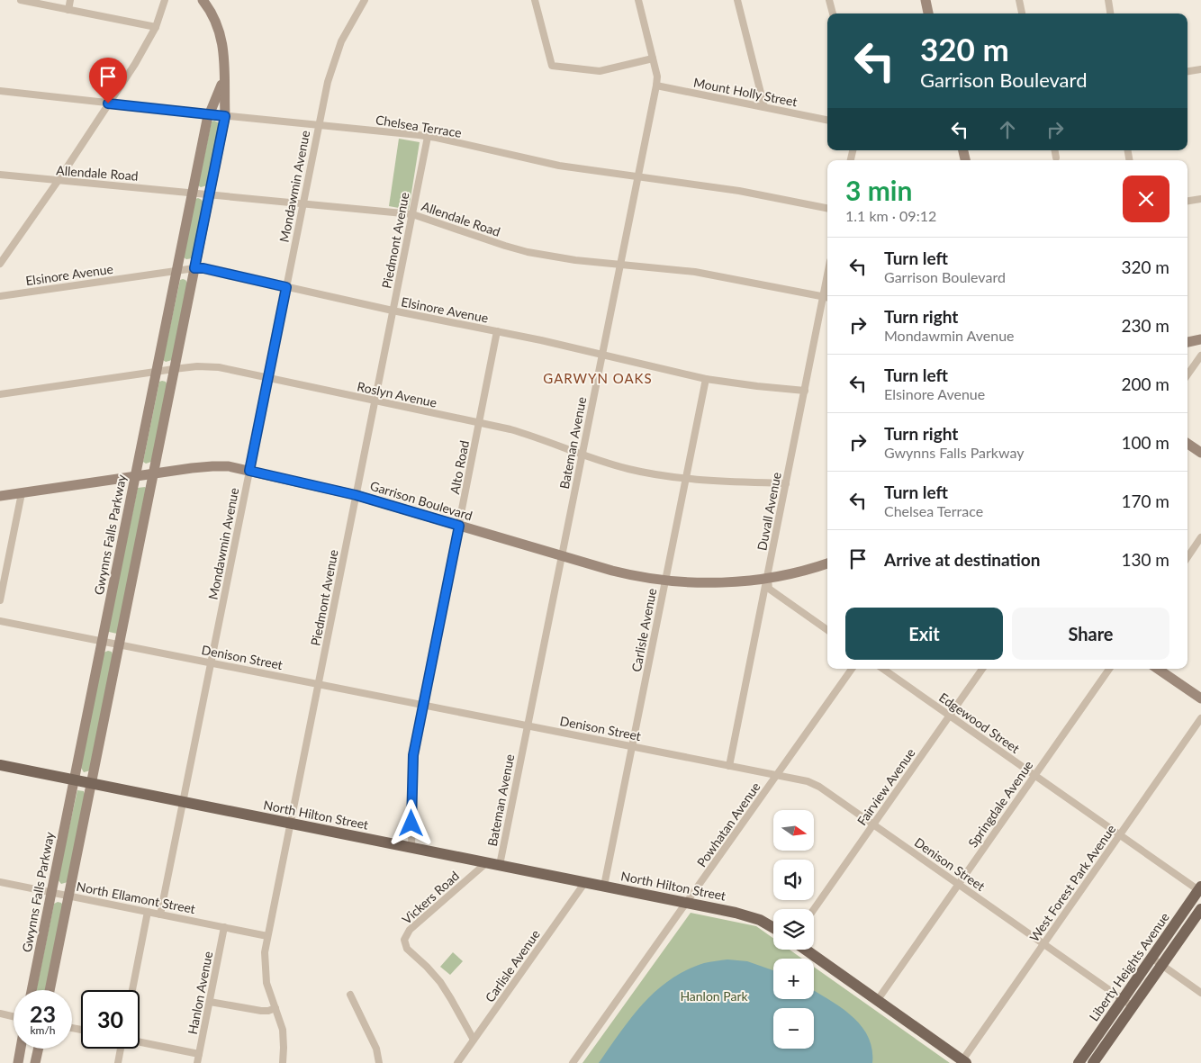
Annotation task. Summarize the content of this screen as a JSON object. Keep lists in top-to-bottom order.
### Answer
{
  "streets": {
    "main road": [
      "Garrison Boulevard",
      "Gwynns Falls Parkway",
      "North Hilton Street",
      "Liberty Heights Avenue"
    ],
    "street": [
      "Mount Holly Street",
      "Chelsea Terrace",
      "Allendale Road",
      "Mondawmin Avenue",
      "Piedmont Avenue",
      "Elsinore Avenue",
      "Roslyn Avenue",
      "Bateman Avenue",
      "Alto Road",
      "Duvall Avenue",
      "Carlisle Avenue",
      "Denison Street",
      "Edgewood Street",
      "Fairview Avenue",
      "Springdale Avenue",
      "Powhatan Avenue",
      "West Forest Park Avenue",
      "North Ellamont Street",
      "Vickers Road",
      "Hanlon Avenue"
    ]
  },
  "crossings": [
    ["Mount Holly Street", "Bateman Avenue"],
    ["Chelsea Terrace", "Mondawmin Avenue"],
    ["Chelsea Terrace", "Piedmont Avenue"],
    ["Chelsea Terrace", "Bateman Avenue"],
    ["Chelsea Terrace", "Gwynns Falls Parkway"],
    ["Allendale Road", "Mondawmin Avenue"],
    ["Allendale Road", "Piedmont Avenue"],
    ["Allendale Road", "Bateman Avenue"],
    ["Allendale Road", "Duvall Avenue"],
    ["Allendale Road", "Gwynns Falls Parkway"],
    ["Mondawmin Avenue", "Elsinore Avenue"],
    ["Mondawmin Avenue", "Roslyn Avenue"],
    ["Mondawmin Avenue", "Garrison Boulevard"],
    ["Mondawmin Avenue", "Denison Street"],
    ["Mondawmin Avenue", "North Hilton Street"],
    ["Mondawmin Avenue", "North Ellamont Street"],
    ["Piedmont Avenue", "Elsinore Avenue"],
    ["Piedmont Avenue", "Roslyn Avenue"],
    ["Piedmont Avenue", "Garrison Boulevard"],
    ["Piedmont Avenue", "Denison Street"],
    ["Piedmont Avenue", "North Hilton Street"],
    ["Piedmont Avenue", "North Ellamont Street"],
    ["Elsinore Avenue", "Bateman Avenue"],
    ["Elsinore Avenue", "Alto Road"],
    ["Elsinore Avenue", "Duvall Avenue"],
    ["Elsinore Avenue", "Gwynns Falls Parkway"],
    ["Elsinore Avenue", "Carlisle Avenue"],
    ["Roslyn Avenue", "Bateman Avenue"],
    ["Roslyn Avenue", "Alto Road"],
    ["Roslyn Avenue", "Duvall Avenue"],
    ["Roslyn Avenue", "Gwynns Falls Parkway"],
    ["Roslyn Avenue", "Carlisle Avenue"],
    ["Bateman Avenue", "Garrison Boulevard"],
    ["Bateman Avenue", "Denison Street"],
    ["Bateman Avenue", "North Hilton Street"],
    ["Alto Road", "Garrison Boulevard"],
    ["Alto Road", "Denison Street"],
    ["Alto Road", "North Hilton Street"],
    ["Garrison Boulevard", "Duvall Avenue"],
    ["Garrison Boulevard", "Gwynns Falls Parkway"],
    ["Garrison Boulevard", "Carlisle Avenue"],
    ["Duvall Avenue", "Denison Street"],
    ["Gwynns Falls Parkway", "Denison Street"],
    ["Gwynns Falls Parkway", "North Hilton Street"],
    ["Gwynns Falls Parkway", "North Ellamont Street"],
    ["Carlisle Avenue", "Denison Street"],
    ["Carlisle Avenue", "North Hilton Street"],
    ["Carlisle Avenue", "Vickers Road"],
    ["Denison Street", "Fairview Avenue"],
    ["Denison Street", "Springdale Avenue"],
    ["Denison Street", "Powhatan Avenue"],
    ["Denison Street", "West Forest Park Avenue"],
    ["Denison Street", "Liberty Heights Avenue"],
    ["Edgewood Street", "Fairview Avenue"],
    ["Edgewood Street", "Springdale Avenue"],
    ["Edgewood Street", "West Forest Park Avenue"],
    ["Edgewood Street", "Liberty Heights Avenue"],
    ["North Hilton Street", "Powhatan Avenue"],
    ["North Hilton Street", "Vickers Road"],
    ["North Ellamont Street", "Hanlon Avenue"]
  ],
  "districts": ["GARWYN OAKS"],
  "parks": ["Hanlon Park"],
  "north": "right",
  "page": {
    "turn": ["320 m", "Garrison Boulevard"],
    "heading": ["3 min", "1.1 km · 09:12"],
    "list": [
      {
        "name": "Turn left",
        "note": "Garrison Boulevard",
        "value": "320 m"
      },
      {
        "name": "Turn right",
        "note": "Mondawmin Avenue",
        "value": "230 m"
      },
      {
        "name": "Turn left",
        "note": "Elsinore Avenue",
        "value": "200 m"
      },
      {
        "name": "Turn right",
        "note": "Gwynns Falls Parkway",
        "value": "100 m"
      },
      {
        "name": "Turn left",
        "note": "Chelsea Terrace",
        "value": "170 m"
      },
      {
        "name": "Arrive at destination",
        "value": "130 m"
      }
    ],
    "buttons": ["Exit", "Share"],
    "map_buttons": ["+", "−"],
    "speed": "23 km/h",
    "limit": "30"
  }
}
